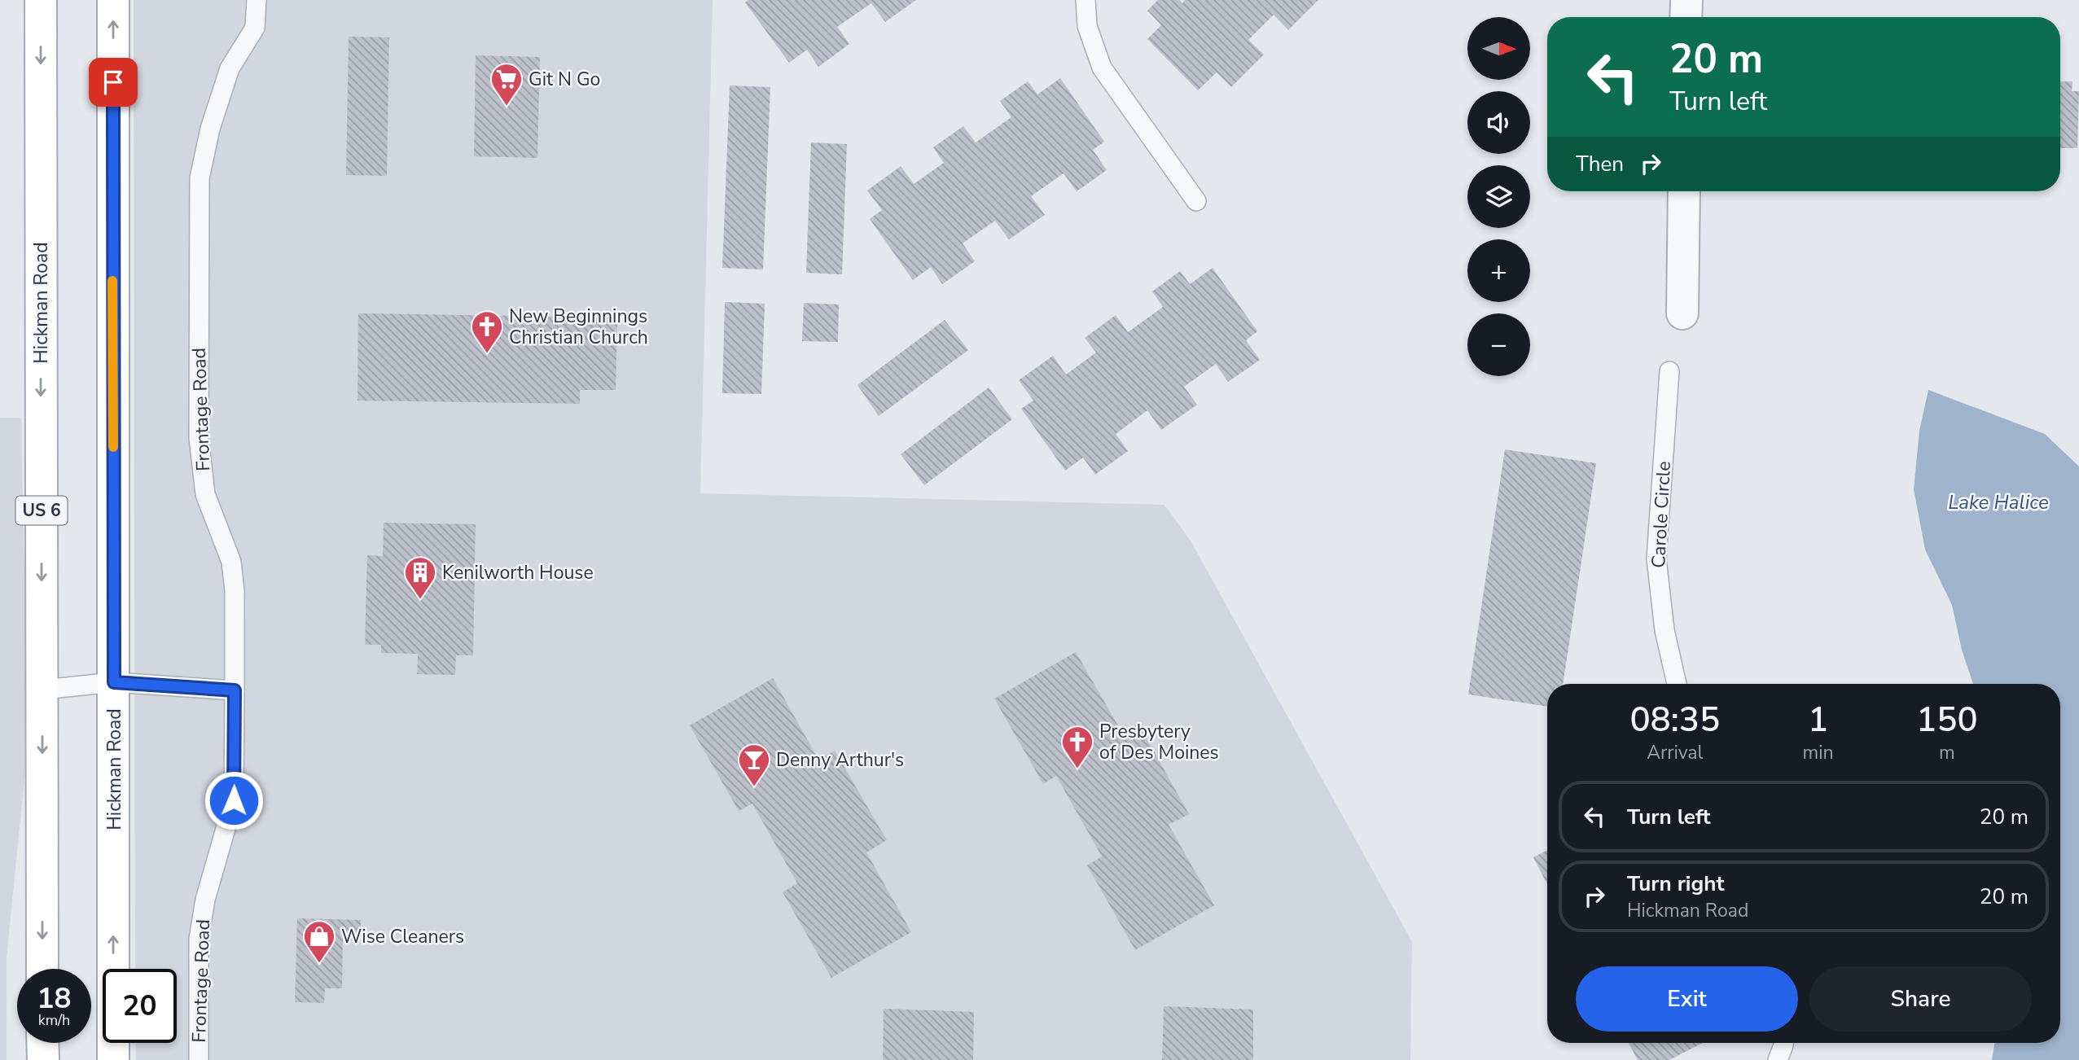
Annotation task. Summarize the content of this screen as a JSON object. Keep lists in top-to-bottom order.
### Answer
{
  "streets": {
    "main road": ["Hickman Road", "US 6"],
    "lane": ["Frontage Road", "Carole Circle"]
  },
  "water": ["Lake Halice"],
  "places": {
    "supermarket": ["Git N Go"],
    "church": ["New Beginnings Christian Church", "Presbytery of Des Moines"],
    "building": ["Kenilworth House"],
    "bar": ["Denny Arthur's"],
    "shop": ["Wise Cleaners"]
  },
  "north": "right",
  "page": {
    "map_buttons": ["+", "−"],
    "turn": ["20 m", "Turn left"],
    "then": "Then",
    "eta": [
      "08:35",
      "Arrival",
      "1",
      "min",
      "150",
      "m"
    ],
    "list": [
      {
        "name": "Turn left",
        "value": "20 m"
      },
      {
        "name": "Turn right",
        "note": "Hickman Road",
        "value": "20 m"
      }
    ],
    "buttons": ["Exit", "Share"],
    "speed": "18 km/h",
    "limit": "20"
  }
}
